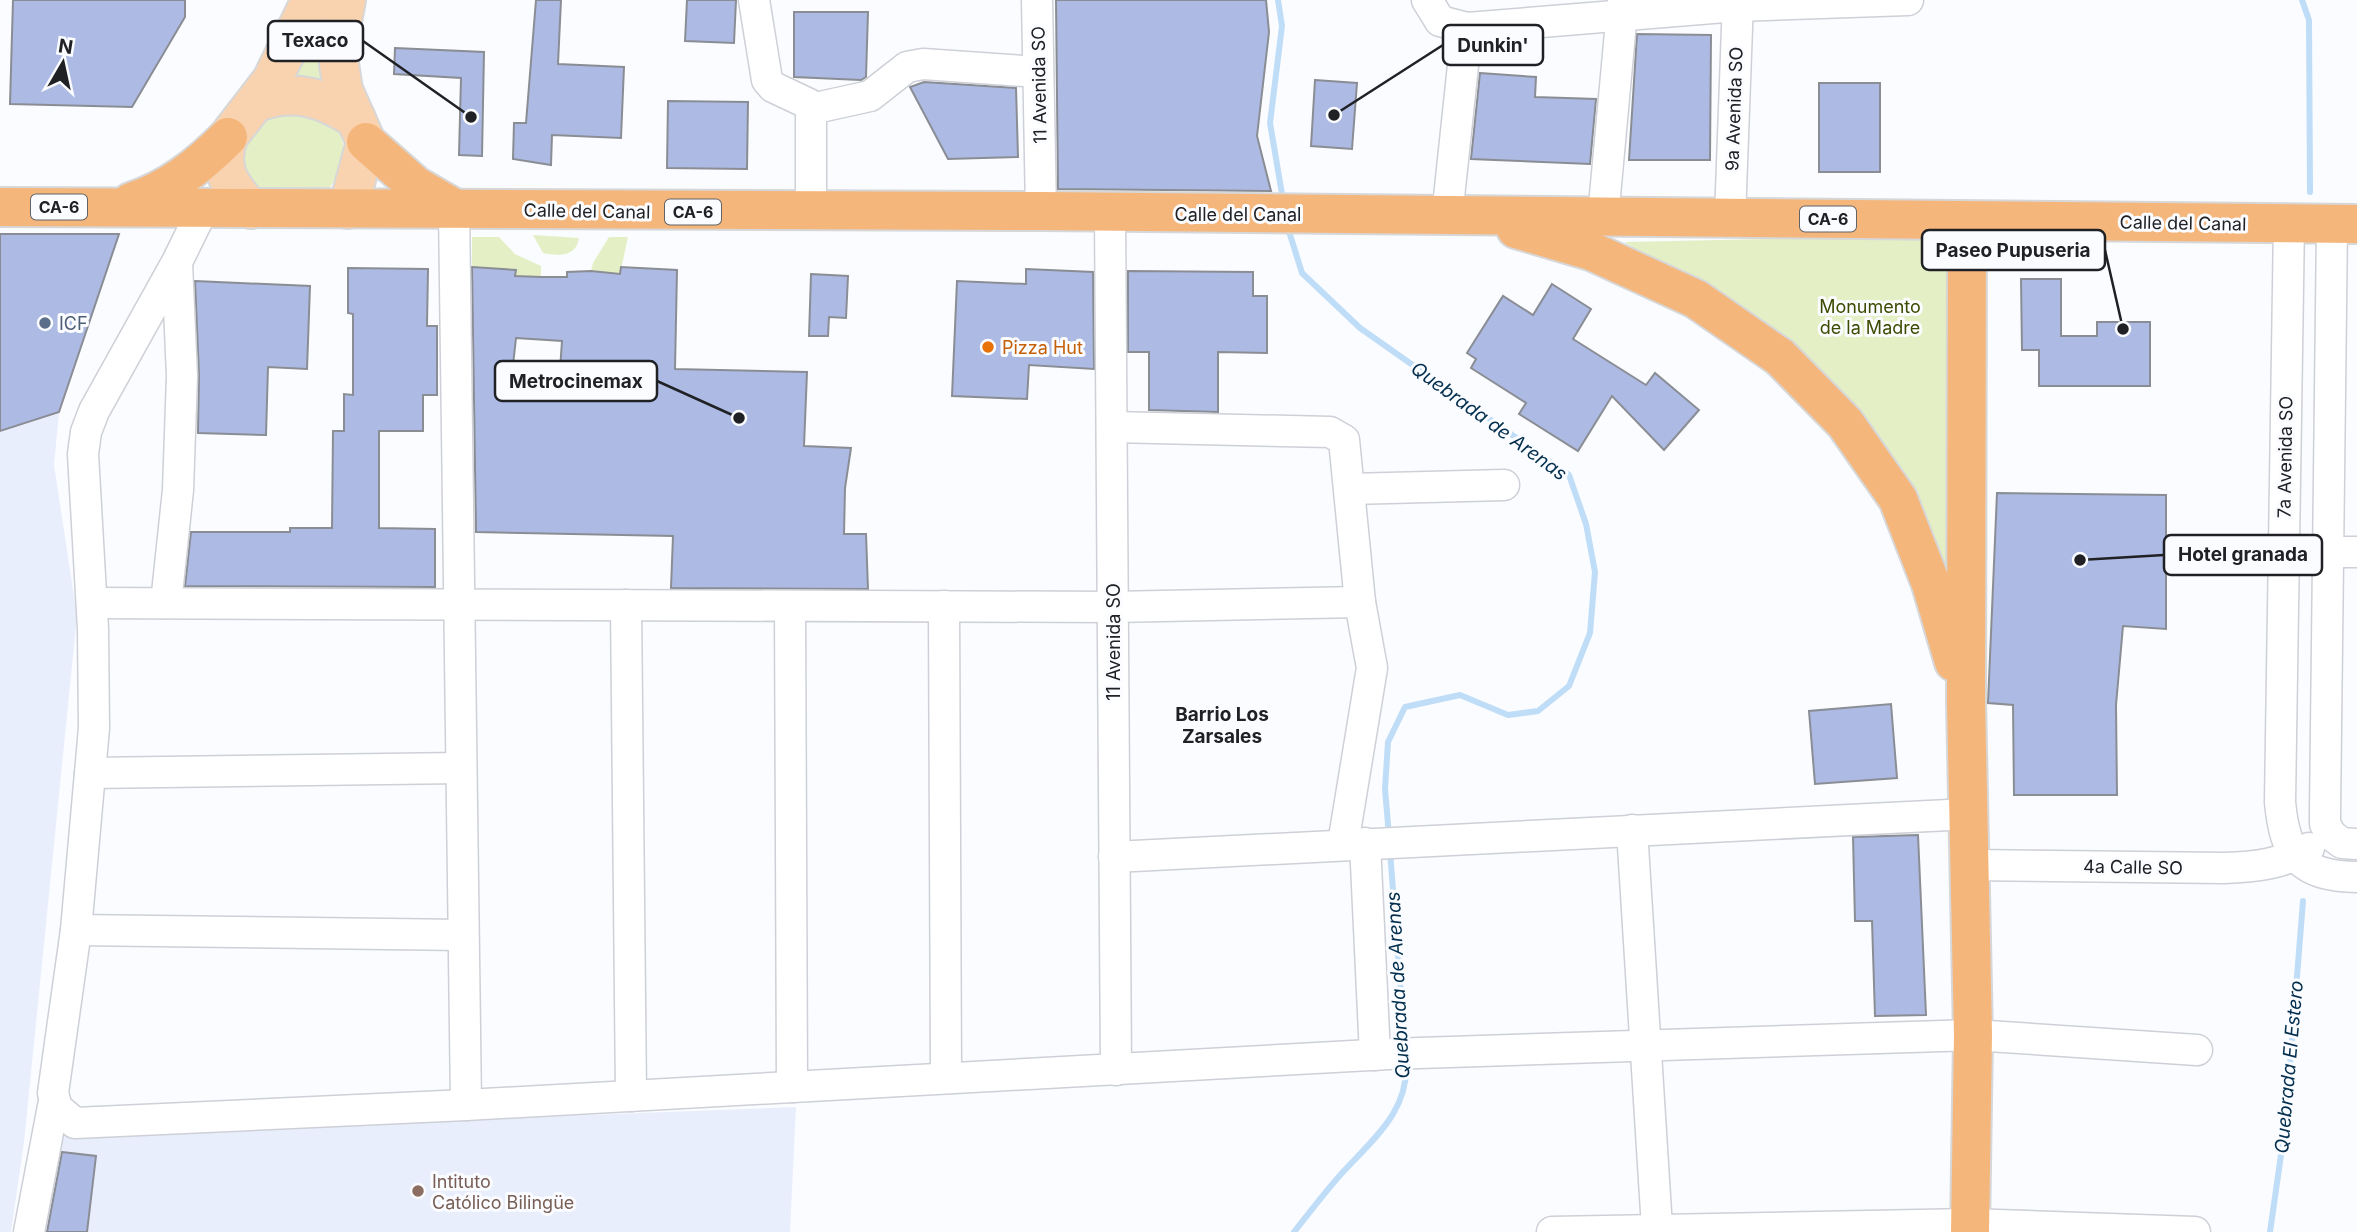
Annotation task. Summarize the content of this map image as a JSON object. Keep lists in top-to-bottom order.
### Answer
{
  "streets": {
    "highway": ["CA-6", "Calle del Canal"],
    "street": [
      "11 Avenida SO",
      "9a Avenida SO",
      "7a Avenida SO",
      "4a Calle SO"
    ]
  },
  "crossings": [
    ["11 Avenida SO", "Calle del Canal"],
    ["9a Avenida SO", "Calle del Canal"],
    ["CA-6", "Calle del Canal"],
    ["Calle del Canal", "7a Avenida SO"],
    ["7a Avenida SO", "4a Calle SO"]
  ],
  "districts": ["Barrio Los Zarsales"],
  "water": ["Quebrada de Arenas", "Quebrada El Estero"],
  "parks": ["Monumento de la Madre"],
  "places": [
    "Dunkin'",
    "Texaco",
    "ICF",
    "Paseo Pupuseria",
    "Pizza Hut",
    "Metrocinemax",
    "Hotel granada",
    "Intituto Católico Bilingüe"
  ],
  "north": "top"
}
